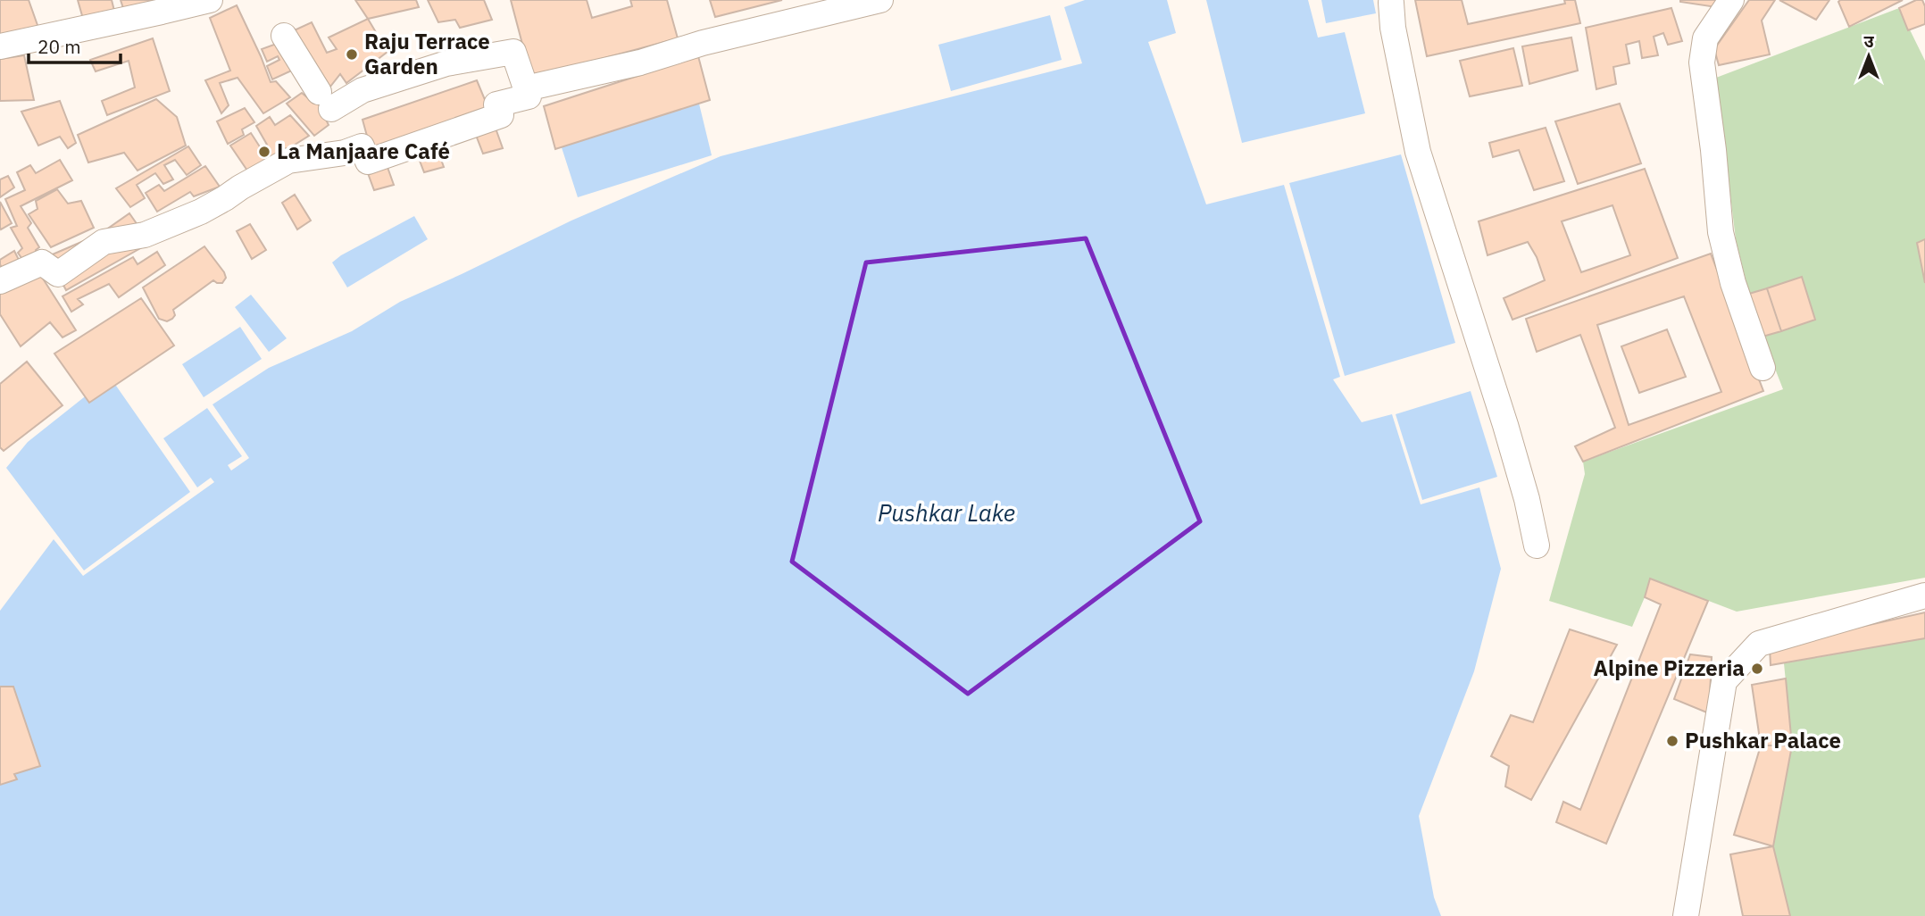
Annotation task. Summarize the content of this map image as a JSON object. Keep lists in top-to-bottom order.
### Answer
{
  "water": ["Pushkar Lake"],
  "places": [
    "Raju Terrace Garden",
    "La Manjaare Café",
    "Alpine Pizzeria",
    "Pushkar Palace"
  ],
  "scale_bar": "20 m",
  "north": "top"
}
